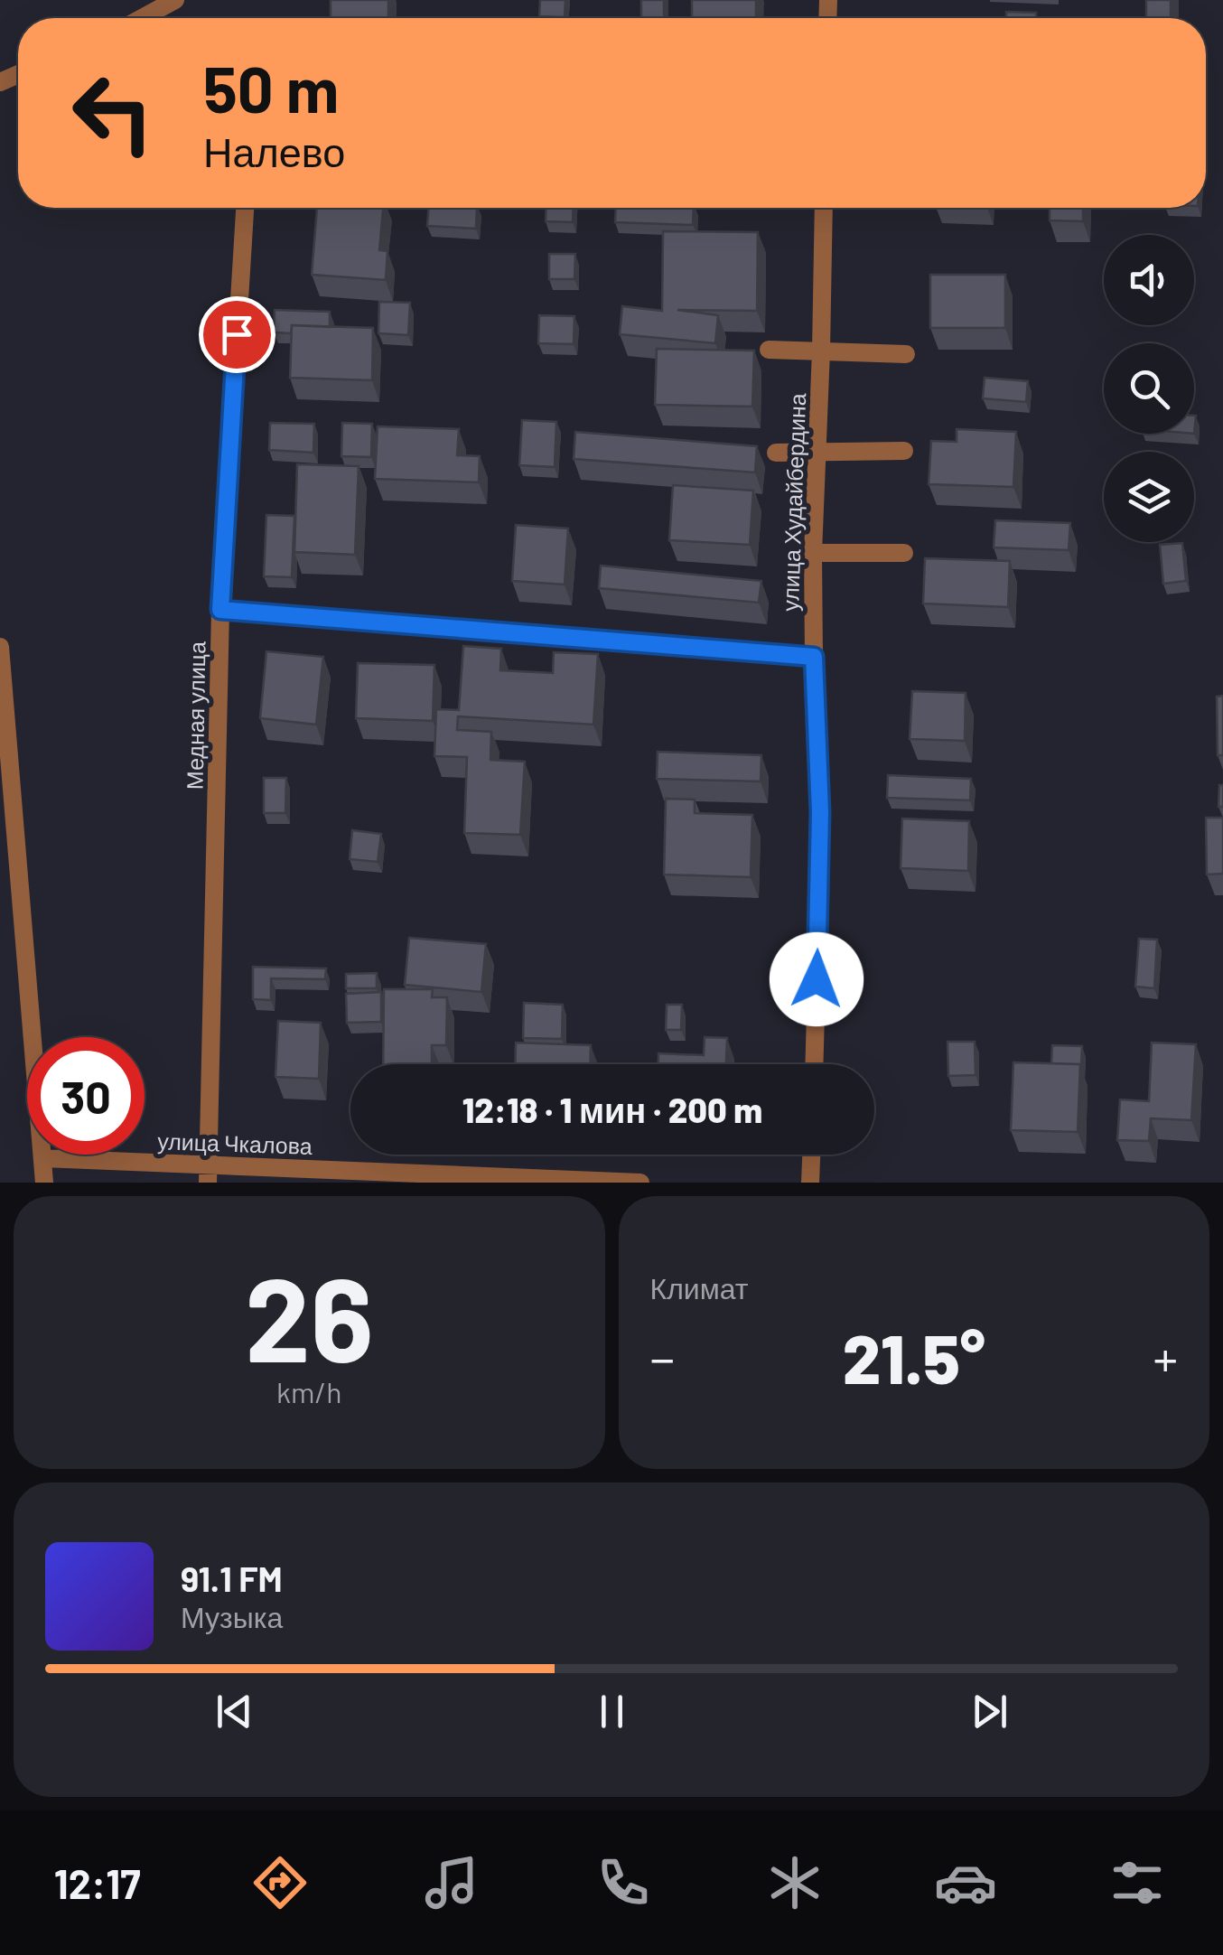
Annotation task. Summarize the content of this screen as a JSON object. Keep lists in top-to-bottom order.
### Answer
{
  "streets": {
    "street": ["улица Худайбердина", "Медная улица", "улица Чкалова"]
  },
  "crossings": [
    ["Медная улица", "улица Чкалова"]
  ],
  "page": {
    "turn": ["50 m", "Налево"],
    "limit": "30",
    "trip": "12:18 · 1 мин · 200 m",
    "tile": [
      ["26", "km/h"],
      "Климат"
    ],
    "heat": ["−", "21.5°", "+"],
    "song": ["91.1 FM", "Музыка"],
    "tabs": "12:17"
  }
}
